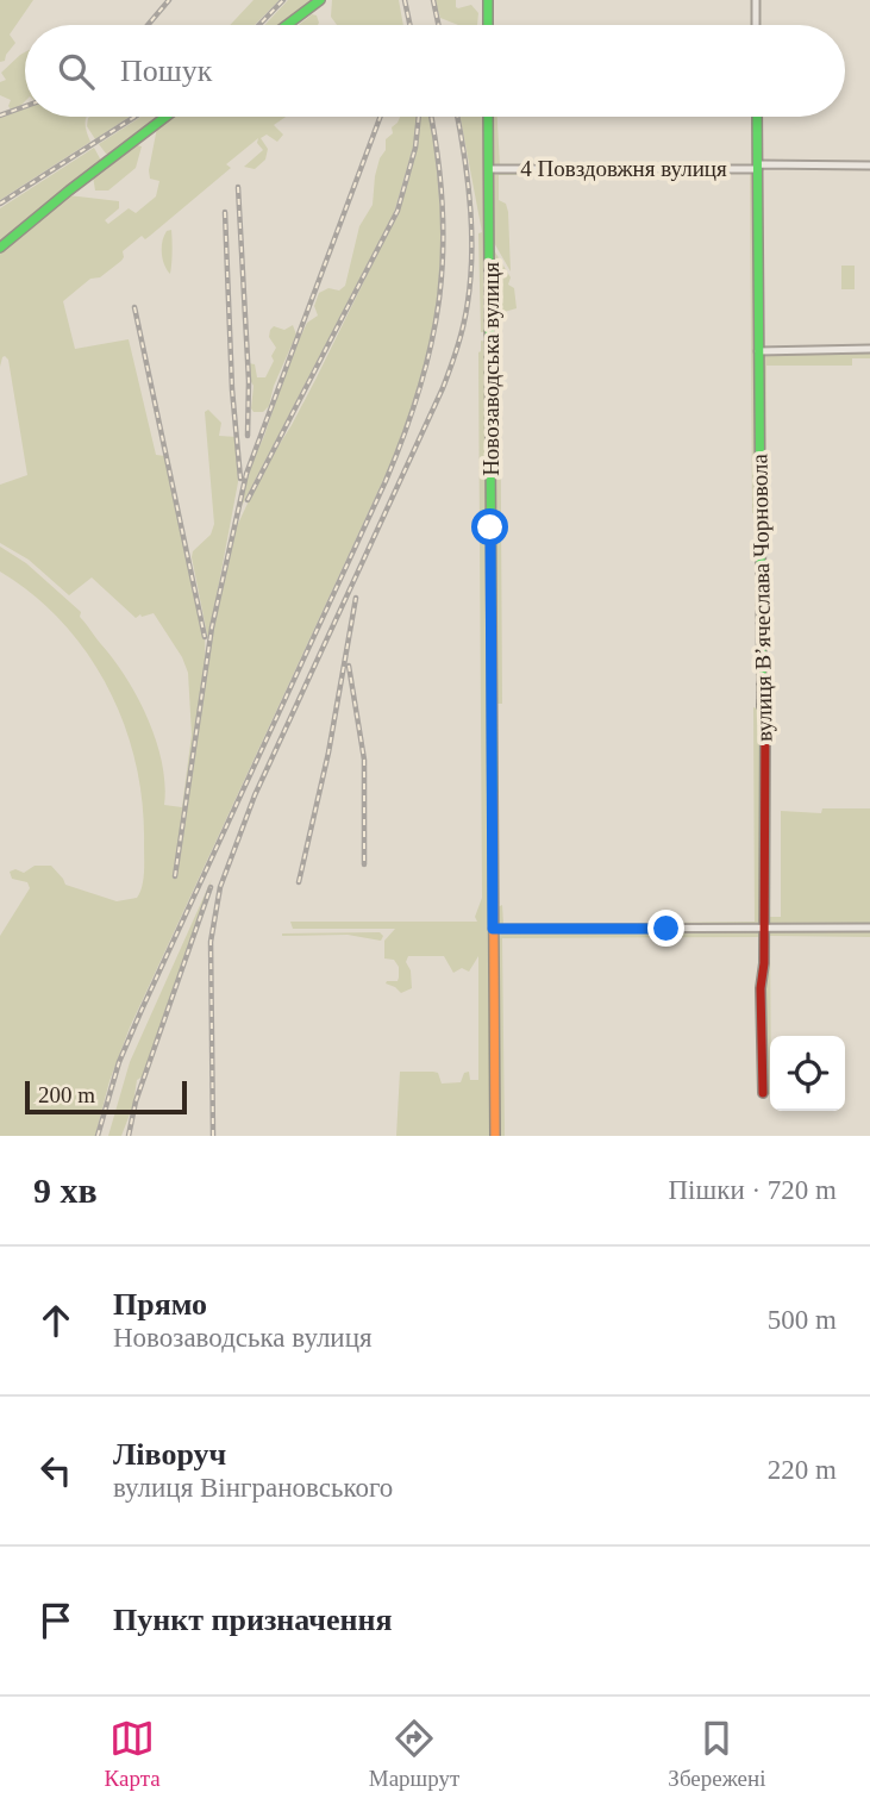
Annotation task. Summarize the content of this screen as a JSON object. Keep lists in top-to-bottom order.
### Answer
{
  "streets": {
    "street": ["4 Повздовжня вулиця", "Новозаводська вулиця", "вулиця Вʼячеслава Чорновола"]
  },
  "crossings": [
    ["4 Повздовжня вулиця", "Новозаводська вулиця"],
    ["4 Повздовжня вулиця", "вулиця Вʼячеслава Чорновола"]
  ],
  "scale_bar": "200 m",
  "page": {
    "search": "Пошук",
    "scale": "200 m",
    "heading": ["9 хв", "Пішки · 720 m"],
    "list": [
      ["Прямо", "Новозаводська вулиця", "500 m"],
      ["Ліворуч", "вулиця Вінграновського", "220 m"],
      "Пункт призначення"
    ],
    "nav": ["Карта", "Маршрут", "Збережені"]
  }
}
